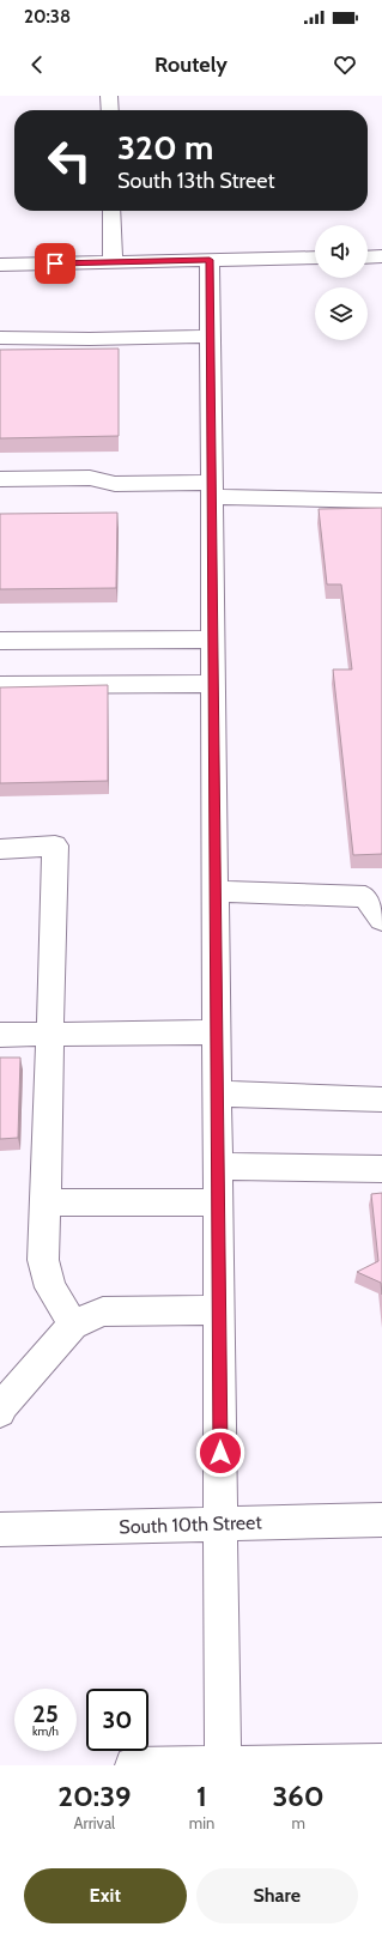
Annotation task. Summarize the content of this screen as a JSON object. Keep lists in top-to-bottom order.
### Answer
{
  "streets": {
    "street": ["South 10th Street"]
  },
  "page": {
    "status": "20:38",
    "header": "Routely",
    "turn": ["320 m", "South 13th Street"],
    "speed": "25 km/h",
    "limit": "30",
    "eta": [
      "20:39",
      "Arrival",
      "1",
      "min",
      "360",
      "m"
    ],
    "buttons": ["Exit", "Share"]
  }
}
